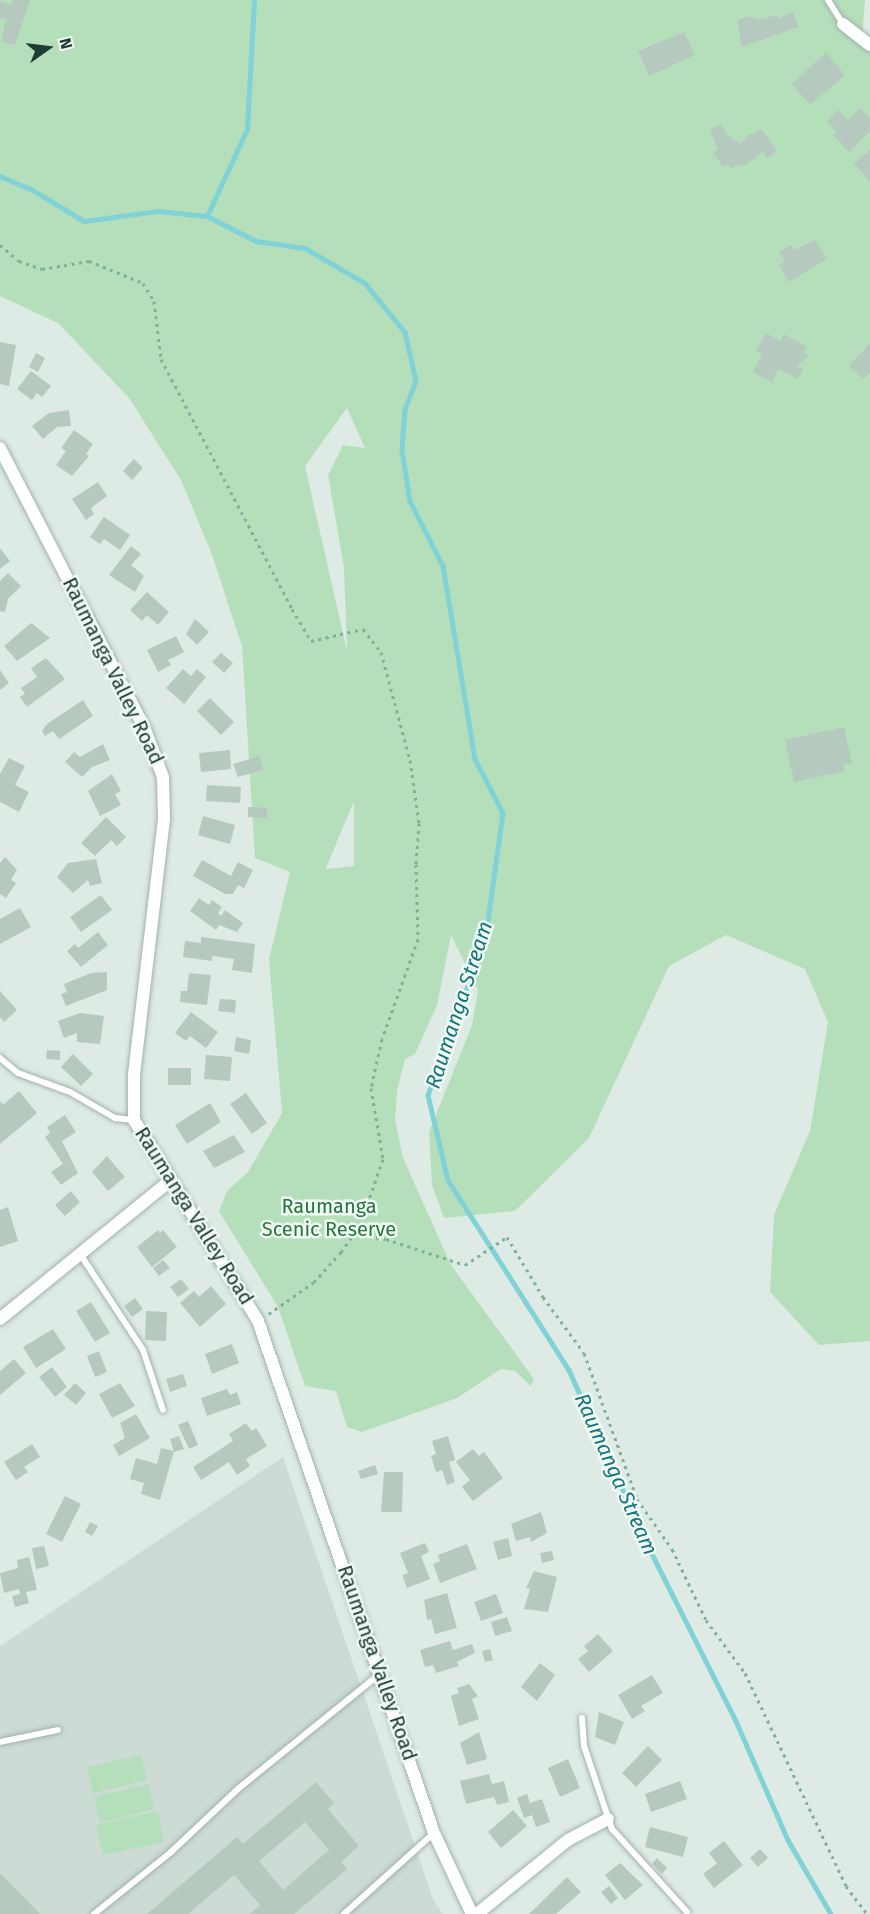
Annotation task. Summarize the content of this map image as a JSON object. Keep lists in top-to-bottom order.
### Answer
{
  "streets": {
    "street": ["Raumanga Valley Road"]
  },
  "water": ["Raumanga Stream"],
  "parks": ["Raumanga Scenic Reserve"],
  "north": "right"
}
